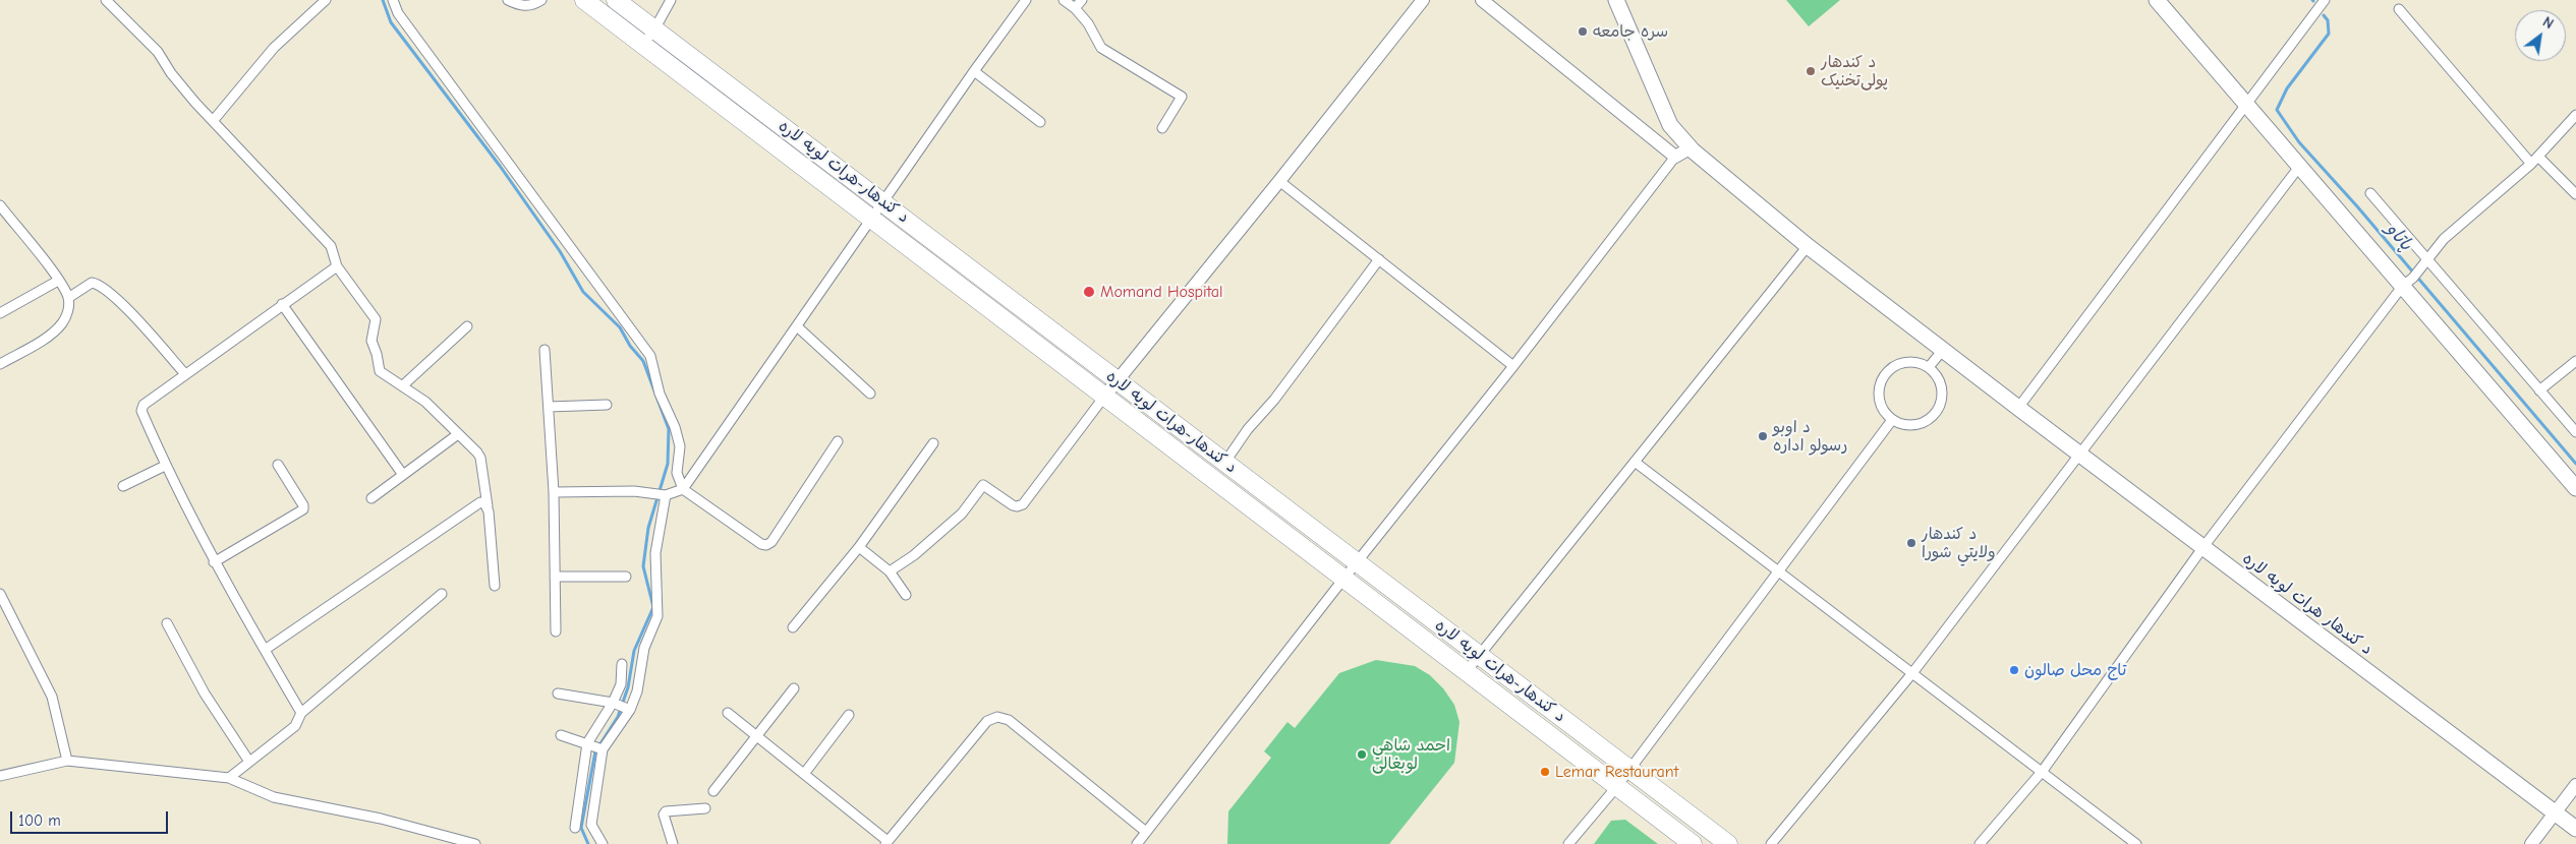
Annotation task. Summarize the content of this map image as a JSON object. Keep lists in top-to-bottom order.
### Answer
{
  "streets": {
    "highway": ["د کندهار-هرات لويه لاره"],
    "main road": ["د کندهار هرات لویه لاره"]
  },
  "water": ["پاتاو"],
  "places": [
    "سره جامعه",
    "د کندهار پولی‌تخنیک",
    "Momand Hospital",
    "د اوبو رسولو اداره",
    "د کندهار ولايتي شورا",
    "تاج محل صالون",
    "احمد شاهي لوبغالی",
    "Lemar Restaurant"
  ],
  "scale_bar": "100 m",
  "north": "top right"
}
